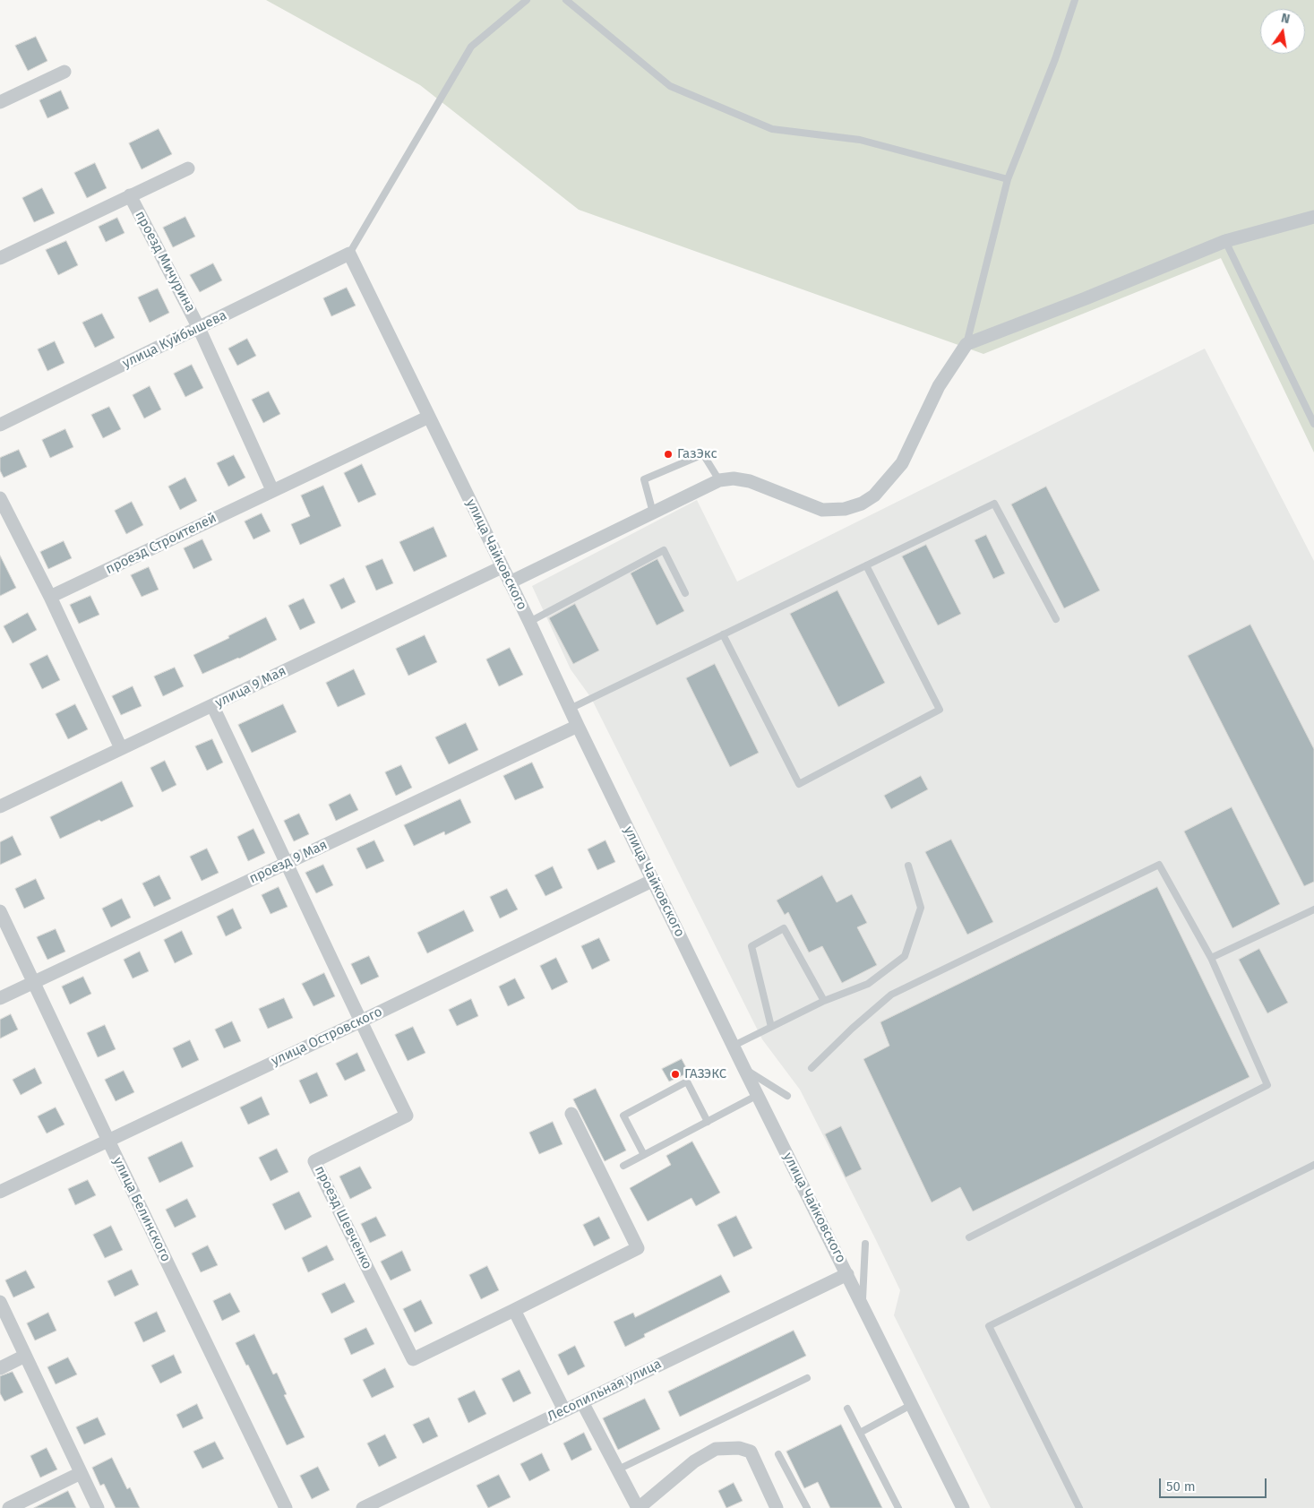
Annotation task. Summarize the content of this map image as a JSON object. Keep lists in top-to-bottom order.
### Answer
{
  "streets": {
    "street": [
      "проезд Мичурина",
      "улица Куйбышева",
      "проезд Строителей",
      "улица Чайковского",
      "улица 9 Мая",
      "проезд 9 Мая",
      "улица Островского",
      "улица Белинского",
      "проезд Шевченко",
      "Лесопильная улица"
    ]
  },
  "crossings": [
    ["проезд Мичурина", "улица Куйбышева"],
    ["улица Куйбышева", "улица Чайковского"],
    ["проезд Строителей", "улица Чайковского"],
    ["улица Чайковского", "улица 9 Мая"],
    ["улица Чайковского", "проезд 9 Мая"],
    ["улица Чайковского", "улица Островского"],
    ["улица Чайковского", "Лесопильная улица"],
    ["проезд 9 Мая", "улица Белинского"],
    ["улица Островского", "улица Белинского"],
    ["улица Островского", "проезд Шевченко"]
  ],
  "places": ["ГазЭкс", "ГАЗЭКС"],
  "scale_bar": "50 m",
  "north": "top"
}
